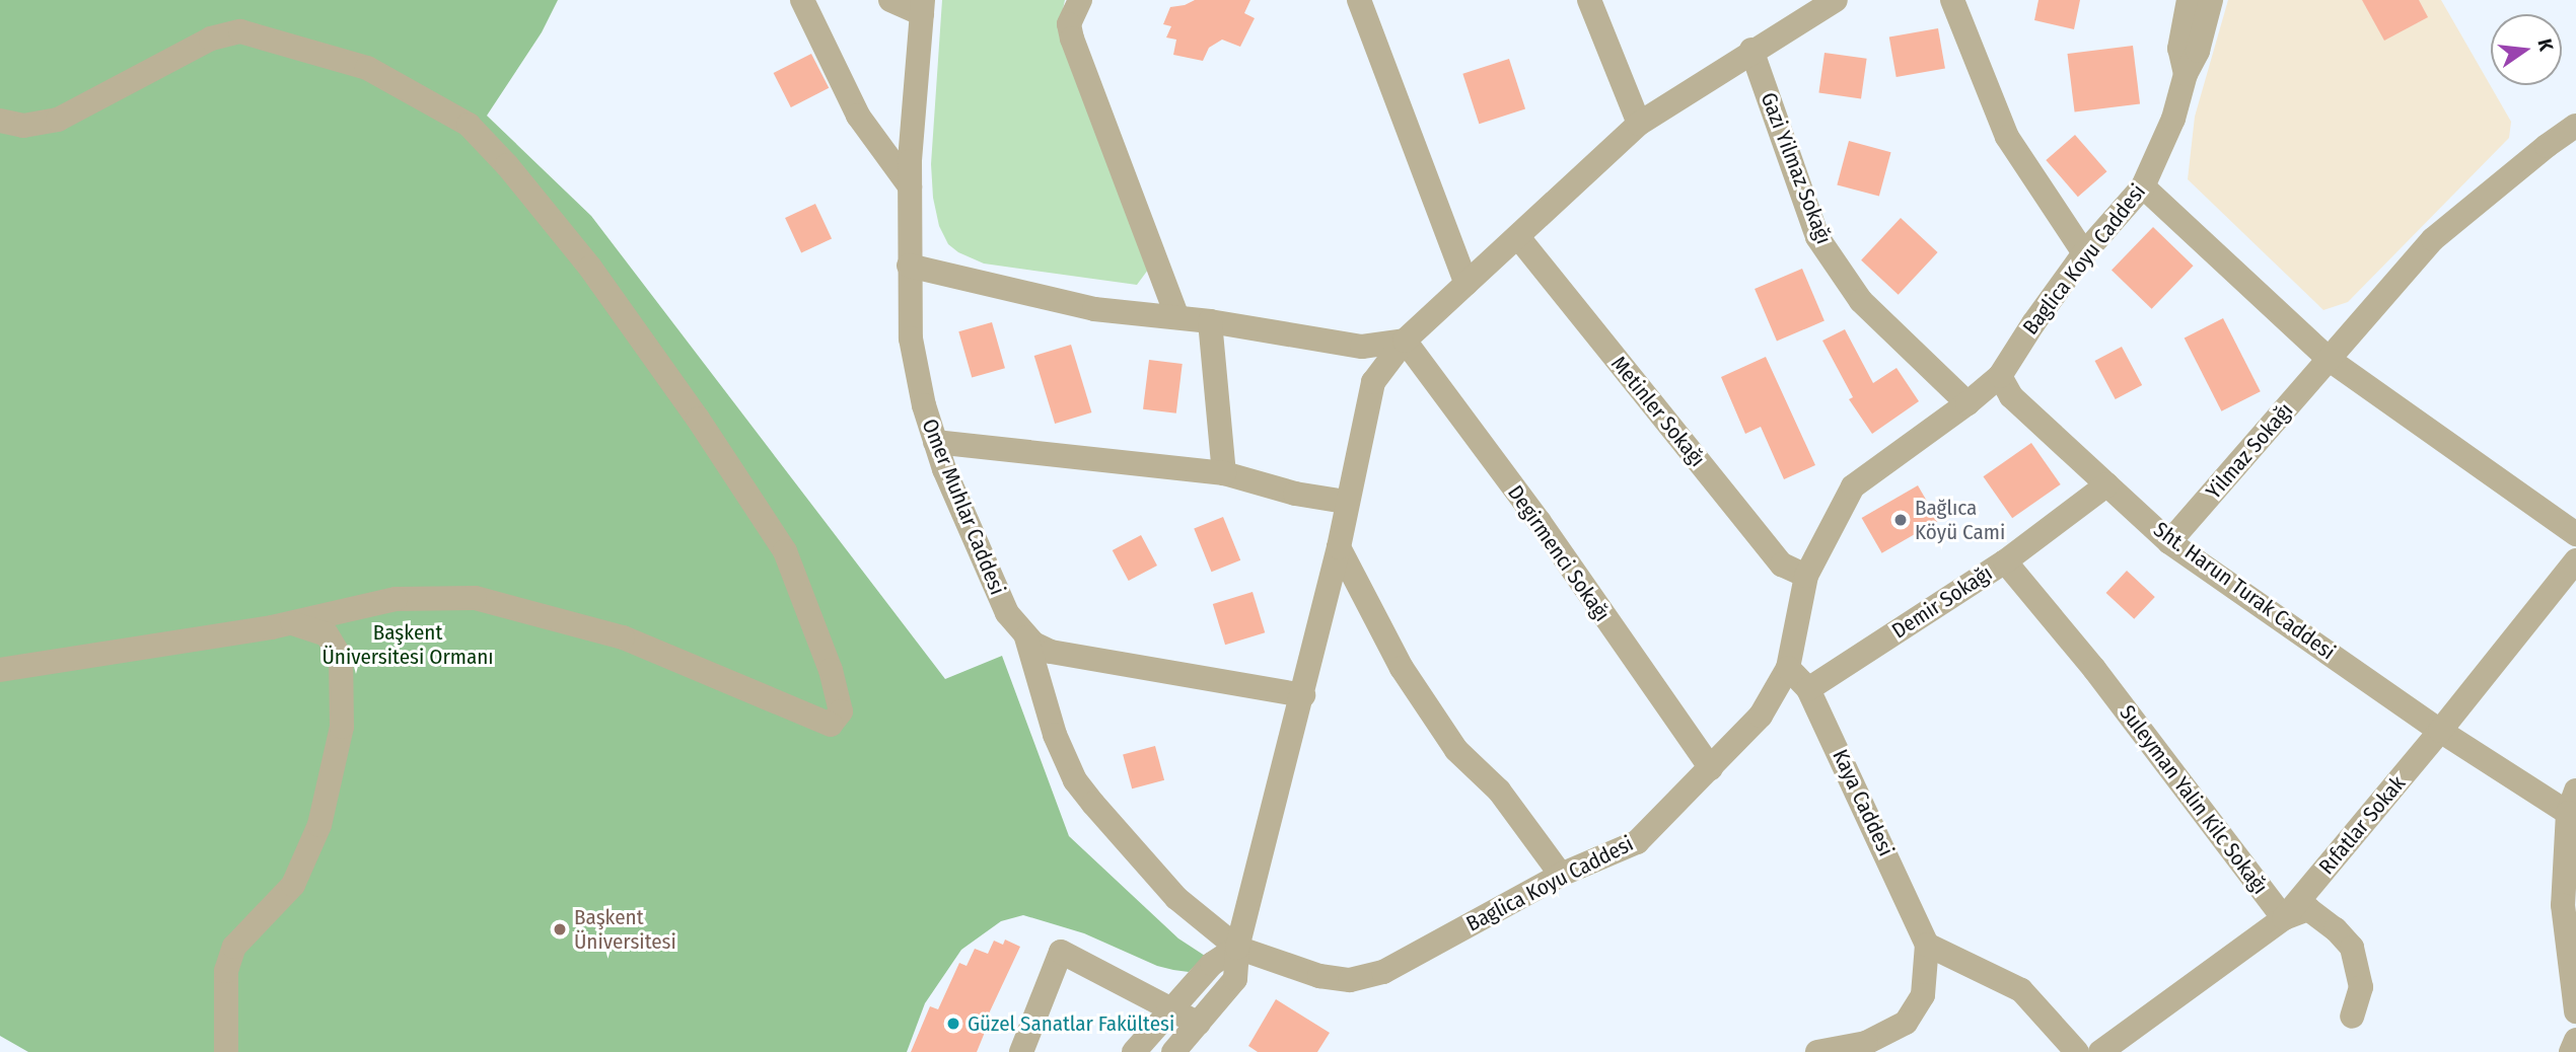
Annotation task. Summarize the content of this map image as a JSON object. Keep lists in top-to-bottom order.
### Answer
{
  "streets": {
    "street": [
      "Gazi Yilmaz Sokağı",
      "Baglica Koyu Caddesi",
      "Metinler Sokağı",
      "Yilmaz Sokağı",
      "Omer Muhlar Caddesi",
      "Degirmenci Sokağı",
      "Sht. Harun Turak Caddesi",
      "Demir Sokağı",
      "Suleyman Yalin Kilc Sokağı",
      "Kaya Caddesi",
      "Rıfatlar Sokak"
    ]
  },
  "crossings": [
    ["Gazi Yilmaz Sokağı", "Baglica Koyu Caddesi"],
    ["Baglica Koyu Caddesi", "Metinler Sokağı"],
    ["Baglica Koyu Caddesi", "Omer Muhlar Caddesi"],
    ["Baglica Koyu Caddesi", "Degirmenci Sokağı"],
    ["Baglica Koyu Caddesi", "Sht. Harun Turak Caddesi"],
    ["Baglica Koyu Caddesi", "Kaya Caddesi"],
    ["Yilmaz Sokağı", "Sht. Harun Turak Caddesi"],
    ["Sht. Harun Turak Caddesi", "Demir Sokağı"],
    ["Sht. Harun Turak Caddesi", "Rıfatlar Sokak"],
    ["Demir Sokağı", "Suleyman Yalin Kilc Sokağı"],
    ["Demir Sokağı", "Kaya Caddesi"],
    ["Suleyman Yalin Kilc Sokağı", "Rıfatlar Sokak"]
  ],
  "parks": ["Başkent Üniversitesi Ormanı"],
  "places": ["Bağlıca Köyü Cami", "Başkent Üniversitesi", "Güzel Sanatlar Fakültesi"],
  "north": "right"
}
